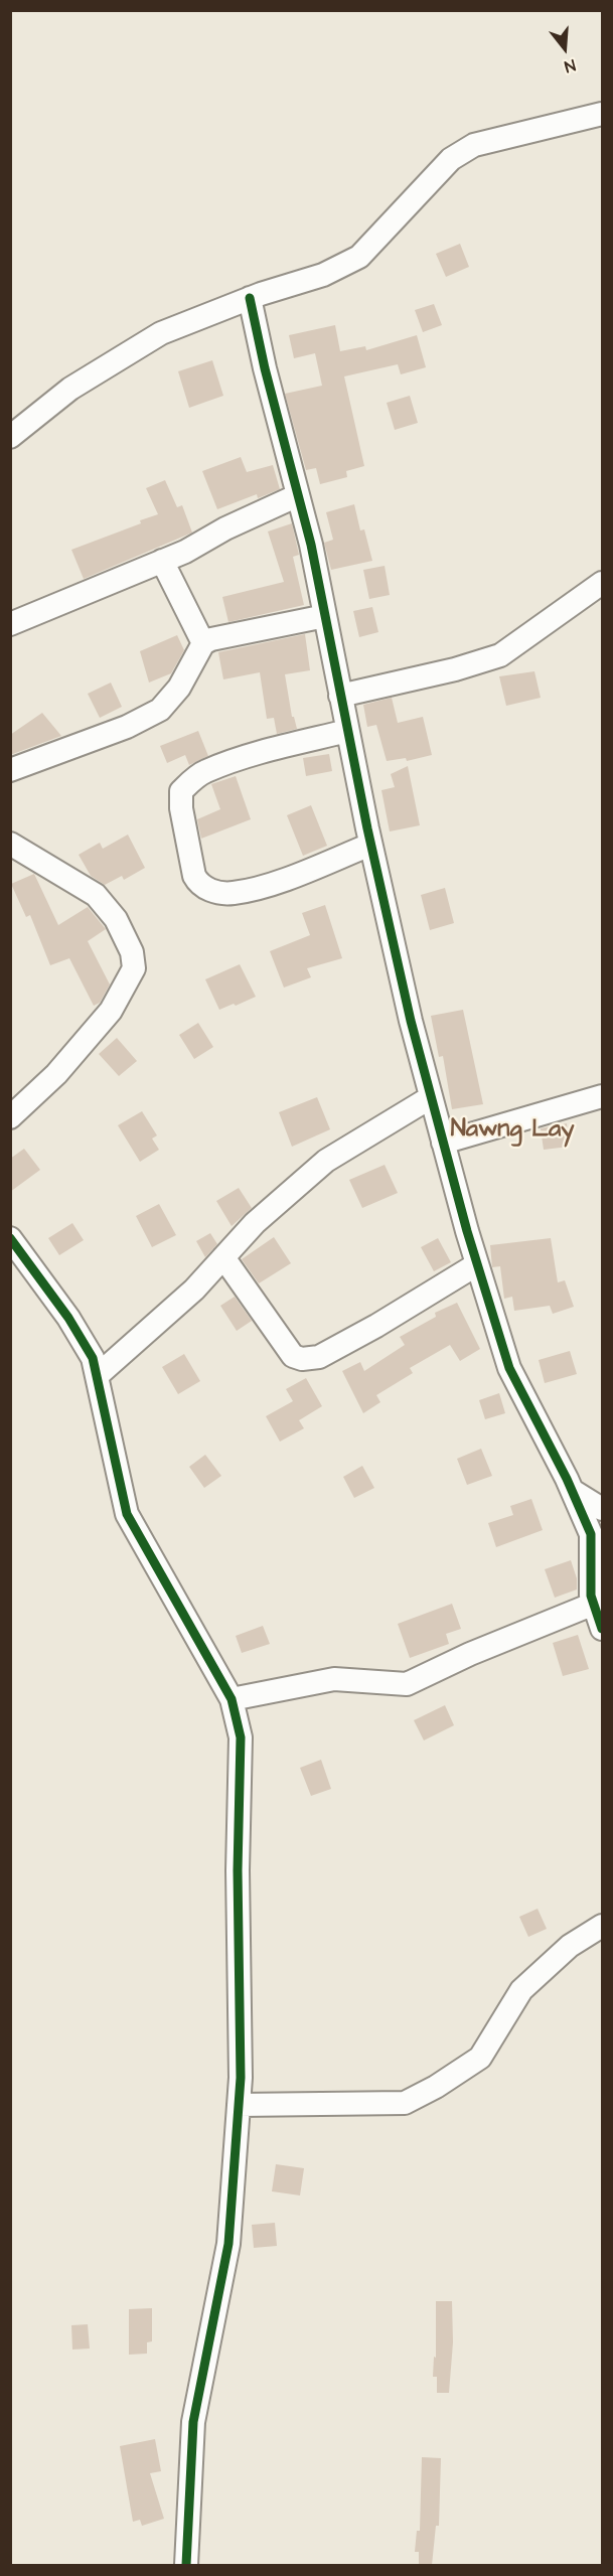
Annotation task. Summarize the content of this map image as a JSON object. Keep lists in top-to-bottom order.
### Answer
{
  "districts": ["Nawng Lay"],
  "north": "bottom"
}
